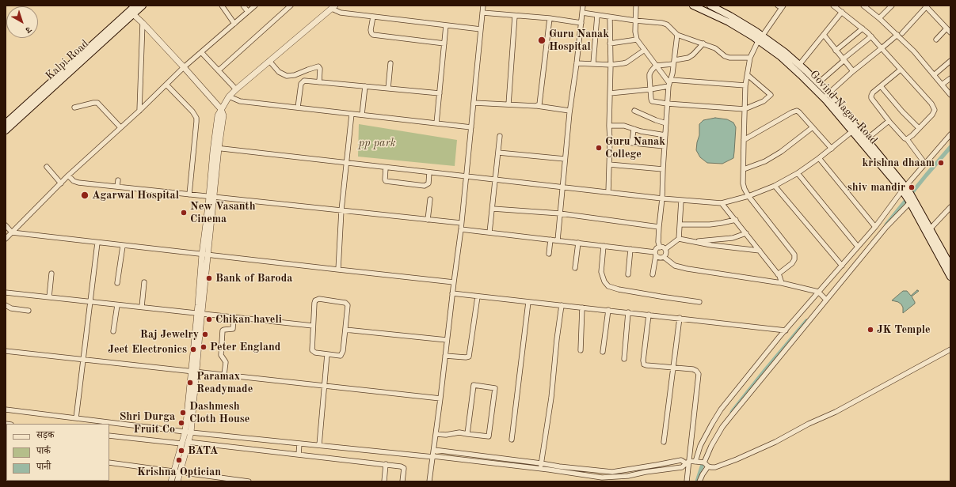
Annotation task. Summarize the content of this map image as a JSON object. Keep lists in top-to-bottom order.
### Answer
{
  "streets": {
    "main road": ["Kalpi Road", "Govind Nagar Road"]
  },
  "parks": ["pp park"],
  "places": [
    "Guru Nanak Hospital",
    "Guru Nanak College",
    "krishna dhaam",
    "shiv mandir",
    "Agarwal Hospital",
    "New Vasanth Cinema",
    "Bank of Baroda",
    "Chikan haveli",
    "JK Temple",
    "Raj Jewelry",
    "Peter England",
    "Jeet Electronics",
    "Paramax Readymade",
    "Dashmesh Cloth House",
    "Shri Durga Fruit Co",
    "BATA",
    "Krishna Optician"
  ],
  "legend": ["सड़क", "पार्क", "पानी"],
  "north": "bottom right"
}
